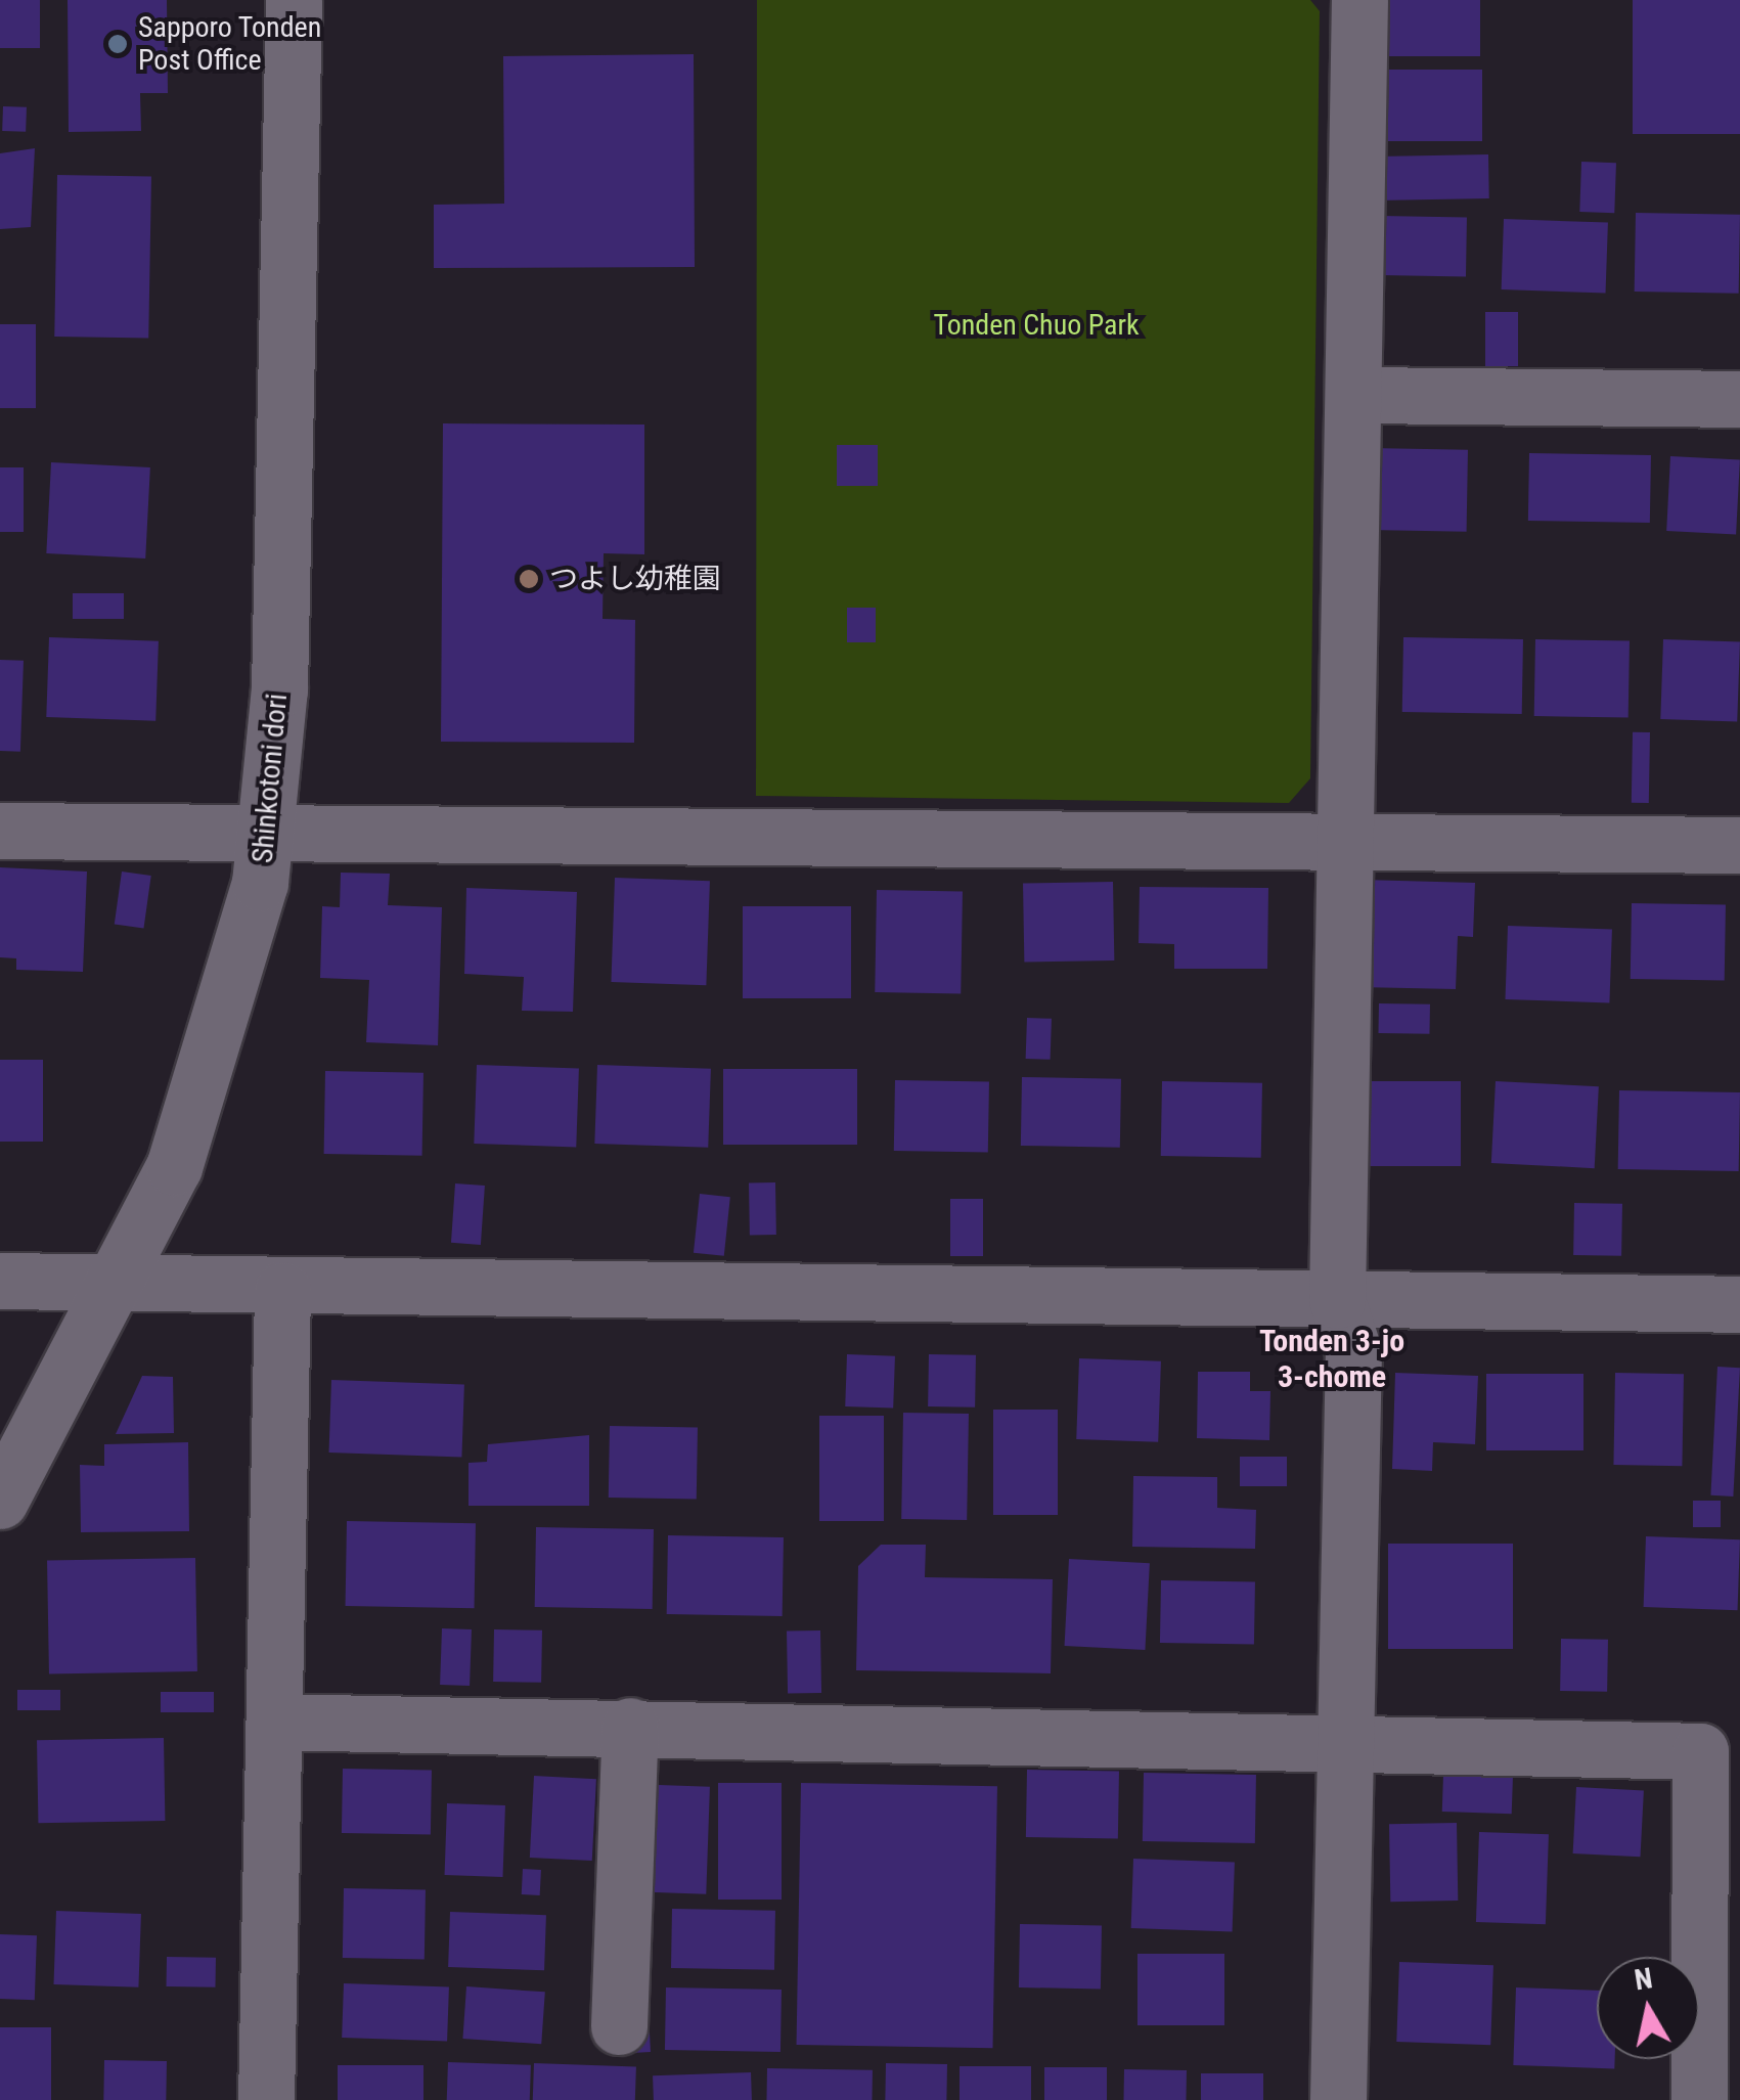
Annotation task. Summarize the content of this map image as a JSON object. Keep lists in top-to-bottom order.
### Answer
{
  "streets": {
    "street": ["Shinkotoni dori"]
  },
  "districts": ["Tonden 3-jo 3-chome"],
  "parks": ["Tonden Chuo Park"],
  "places": ["Sapporo Tonden Post Office", "つよし幼稚園"],
  "north": "top"
}
